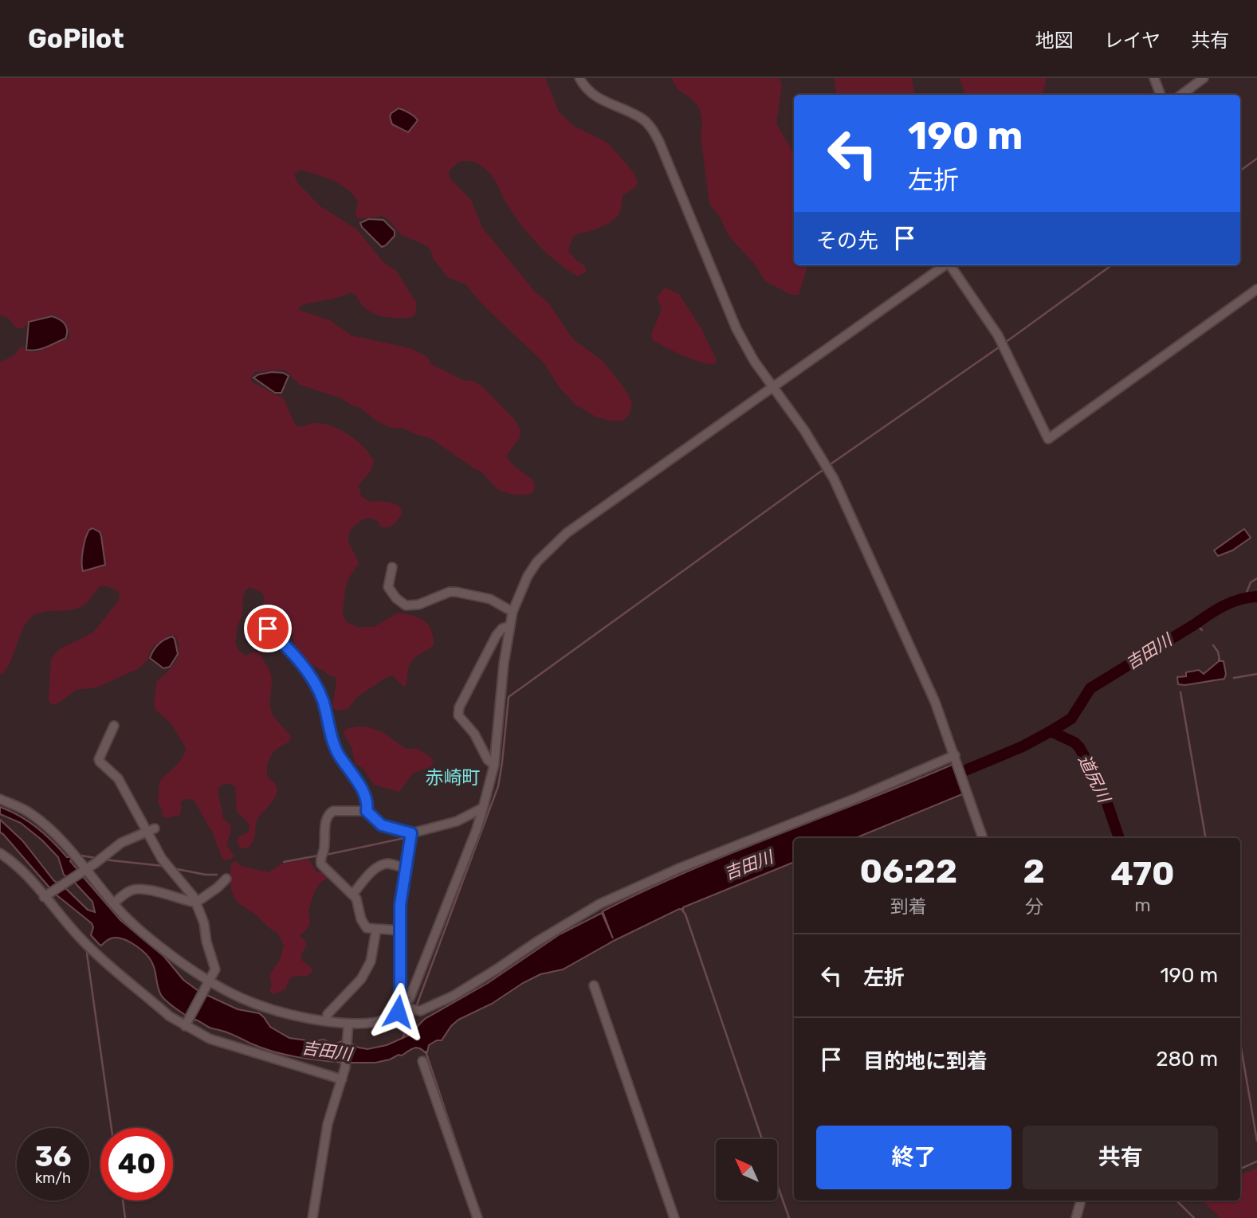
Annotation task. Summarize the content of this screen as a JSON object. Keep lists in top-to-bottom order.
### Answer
{
  "districts": ["赤崎町"],
  "water": ["吉田川", "道尻川"],
  "north": "top left",
  "page": {
    "header": "GoPilot",
    "nav": ["地図", "レイヤ", "共有"],
    "turn": ["190 m", "左折"],
    "then": "その先",
    "eta": [
      "06:22",
      "到着",
      "2",
      "分",
      "470",
      "m"
    ],
    "list": [
      {
        "name": "左折",
        "value": "190 m"
      },
      {
        "name": "目的地に到着",
        "value": "280 m"
      }
    ],
    "buttons": ["終了", "共有"],
    "speed": "36 km/h",
    "limit": "40"
  }
}
